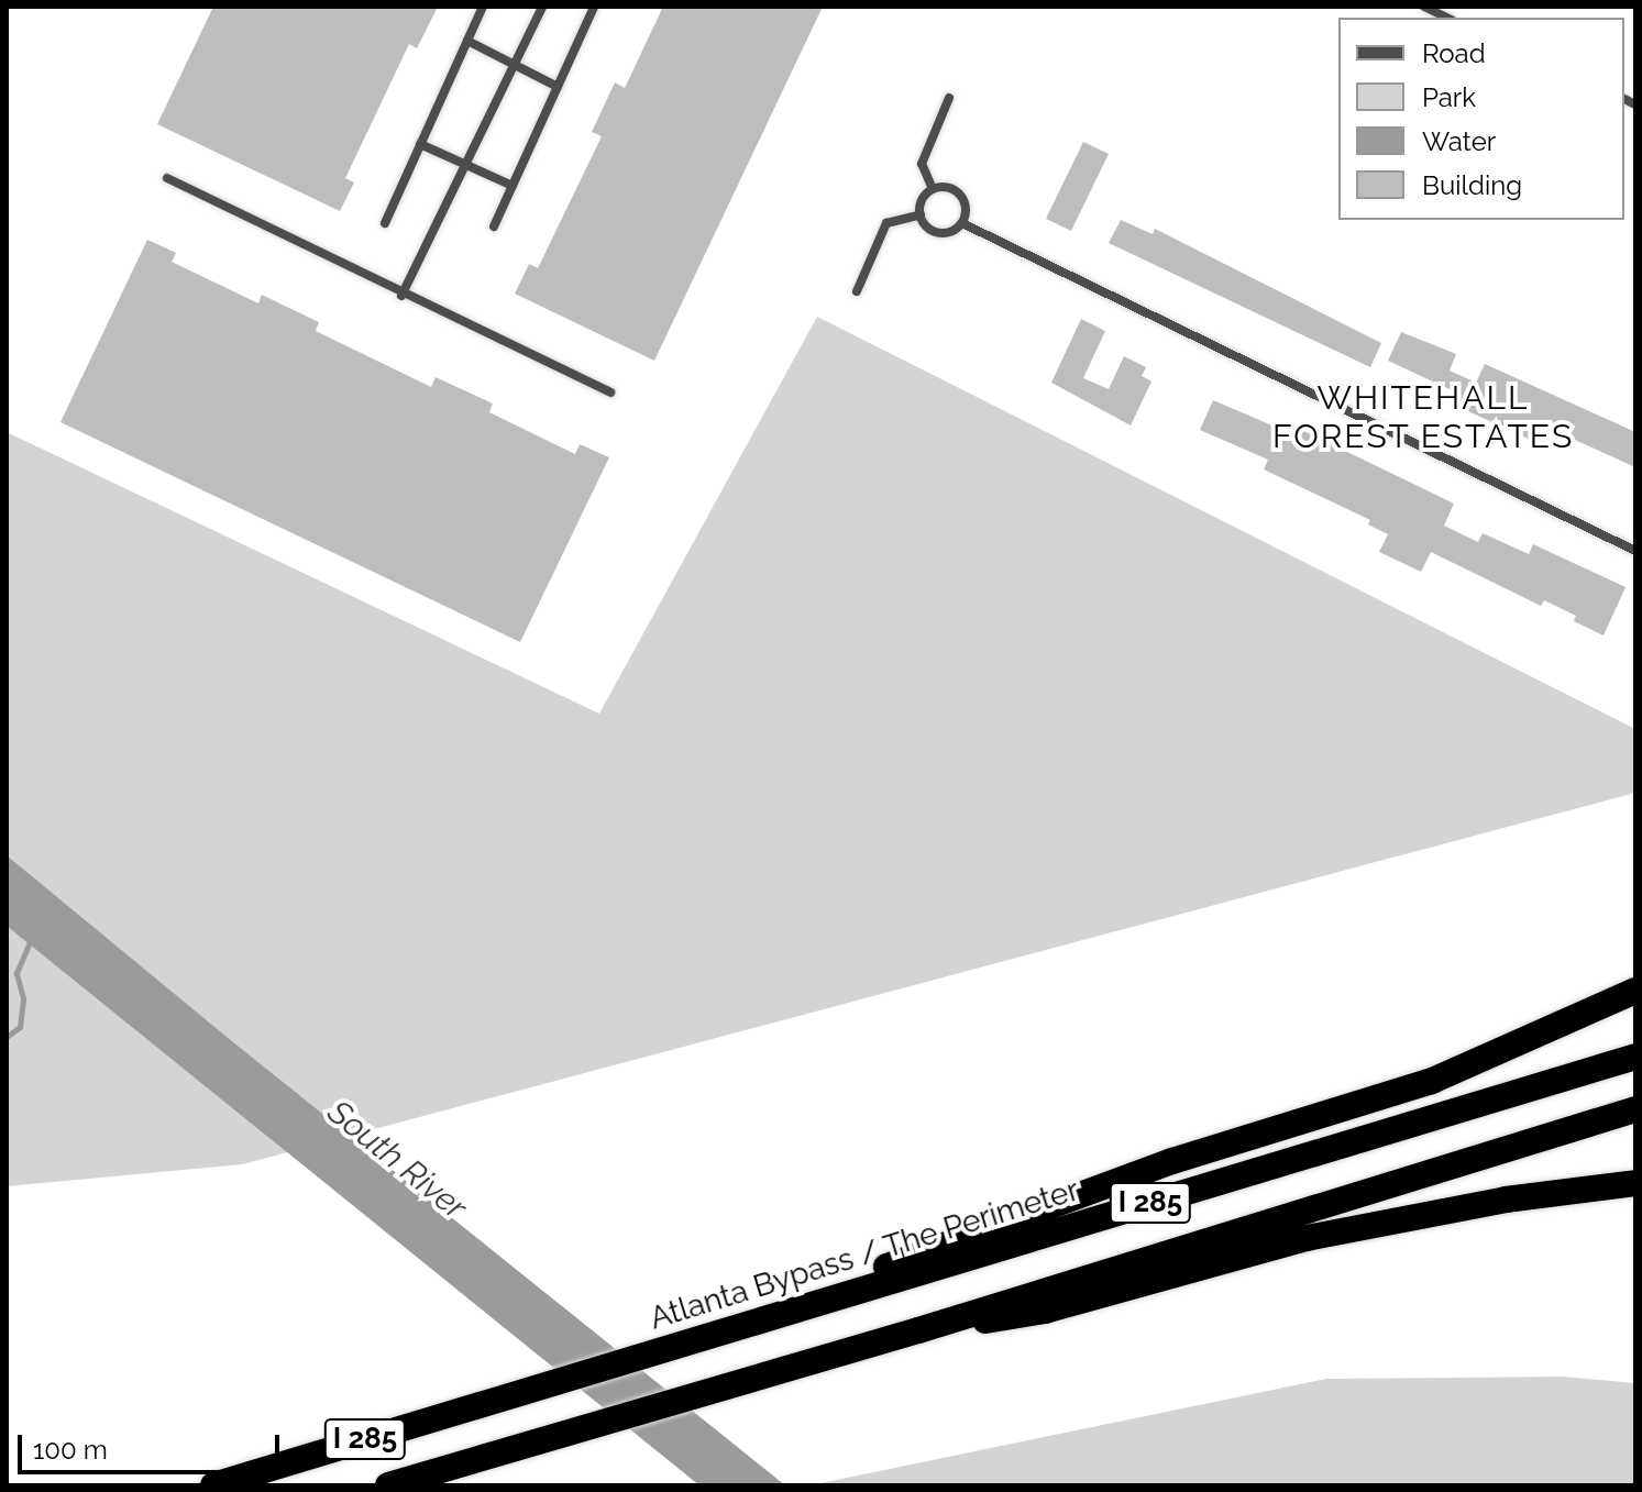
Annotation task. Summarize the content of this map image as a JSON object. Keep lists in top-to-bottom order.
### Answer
{
  "streets": {
    "highway": ["I 285", "Atlanta Bypass / The Perimeter"]
  },
  "districts": ["WHITEHALL FOREST ESTATES"],
  "water": ["South River"],
  "legend": [
    "Road",
    "Park",
    "Water",
    "Building"
  ],
  "scale_bar": "100 m"
}
